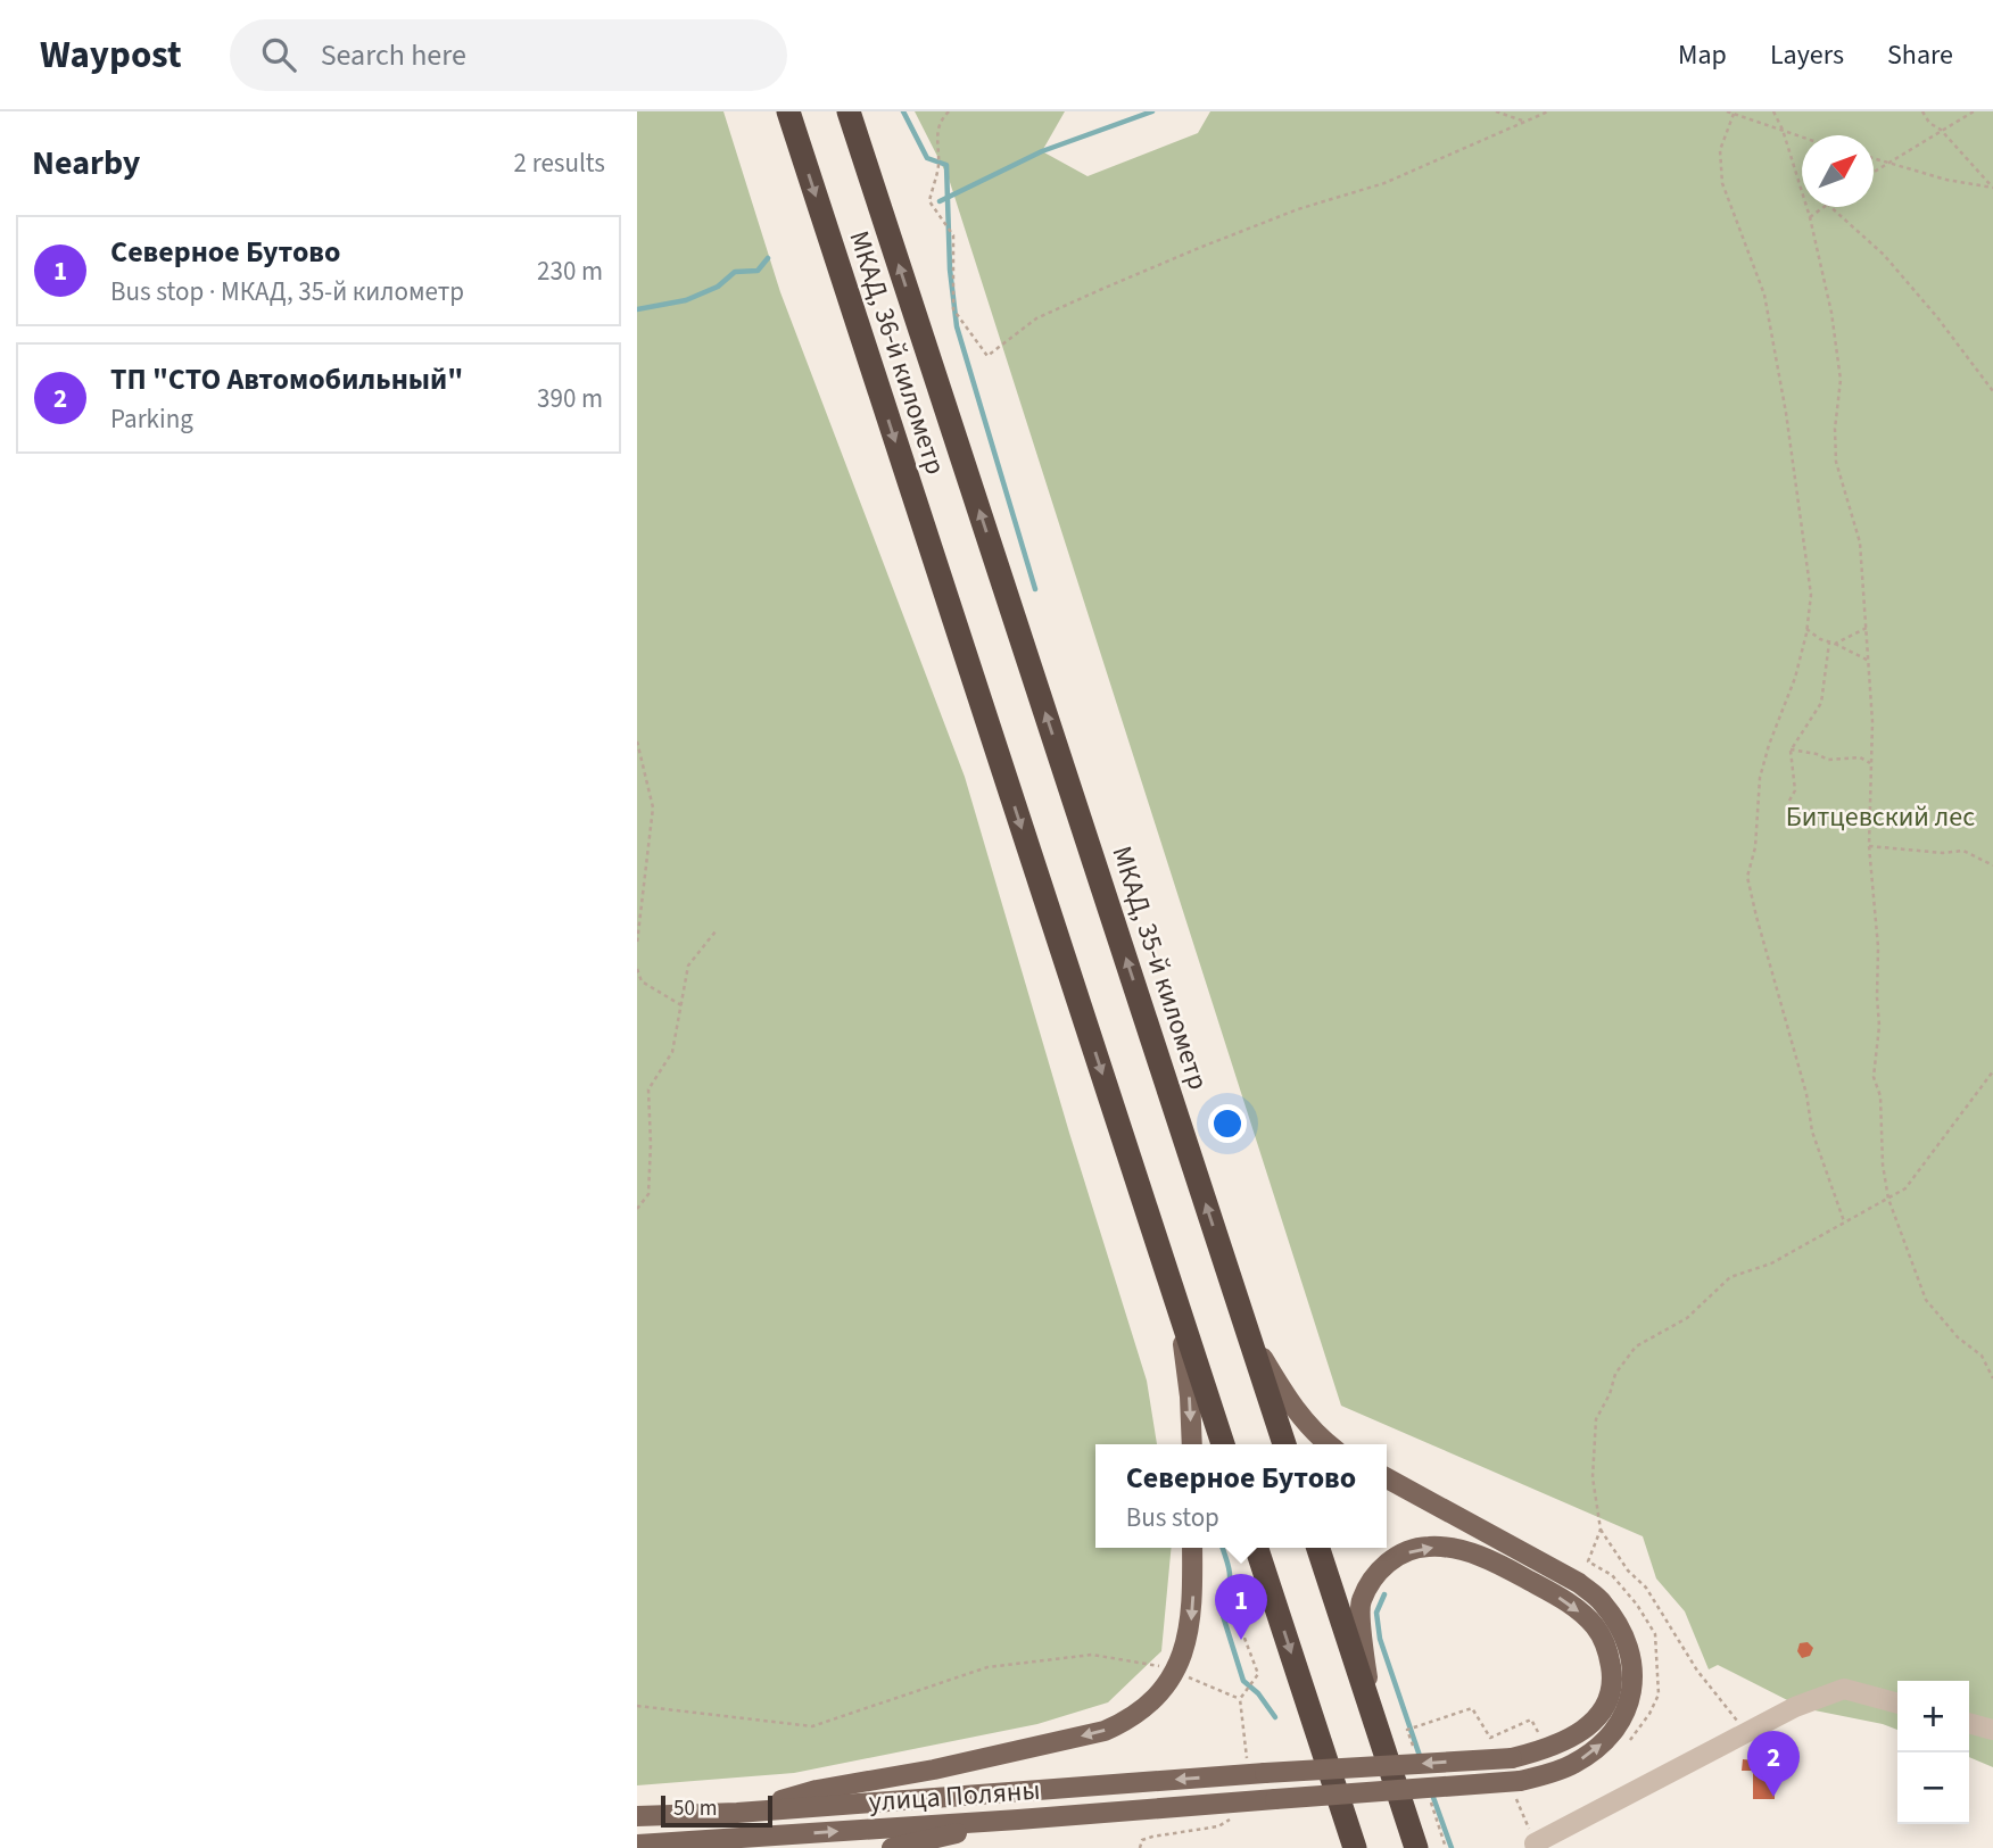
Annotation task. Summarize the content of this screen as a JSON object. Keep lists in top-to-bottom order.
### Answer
{
  "streets": {
    "highway": ["МКАД, 36-й километр", "МКАД, 35-й километр"],
    "main road": ["улица Поляны"]
  },
  "crossings": [
    ["МКАД, 36-й километр", "МКАД, 35-й километр"]
  ],
  "one_way": ["МКАД, 35-й километр"],
  "parks": ["Битцевский лес"],
  "scale_bar": "50 m",
  "north": "top right",
  "page": {
    "header": "Waypost",
    "search": "Search here",
    "nav": ["Map", "Layers", "Share"],
    "heading": ["Nearby", "2 results"],
    "list": [
      {
        "mark": "1",
        "name": "Северное Бутово",
        "note": "Bus stop · МКАД, 35-й километр",
        "value": "230 m"
      },
      {
        "mark": "2",
        "name": "ТП \"СТО Автомобильный\"",
        "note": "Parking",
        "value": "390 m"
      }
    ],
    "popup": ["Северное Бутово", "Bus stop"],
    "pins": ["1", "2"],
    "map_buttons": ["+", "−"],
    "scale": "50 m"
  }
}
